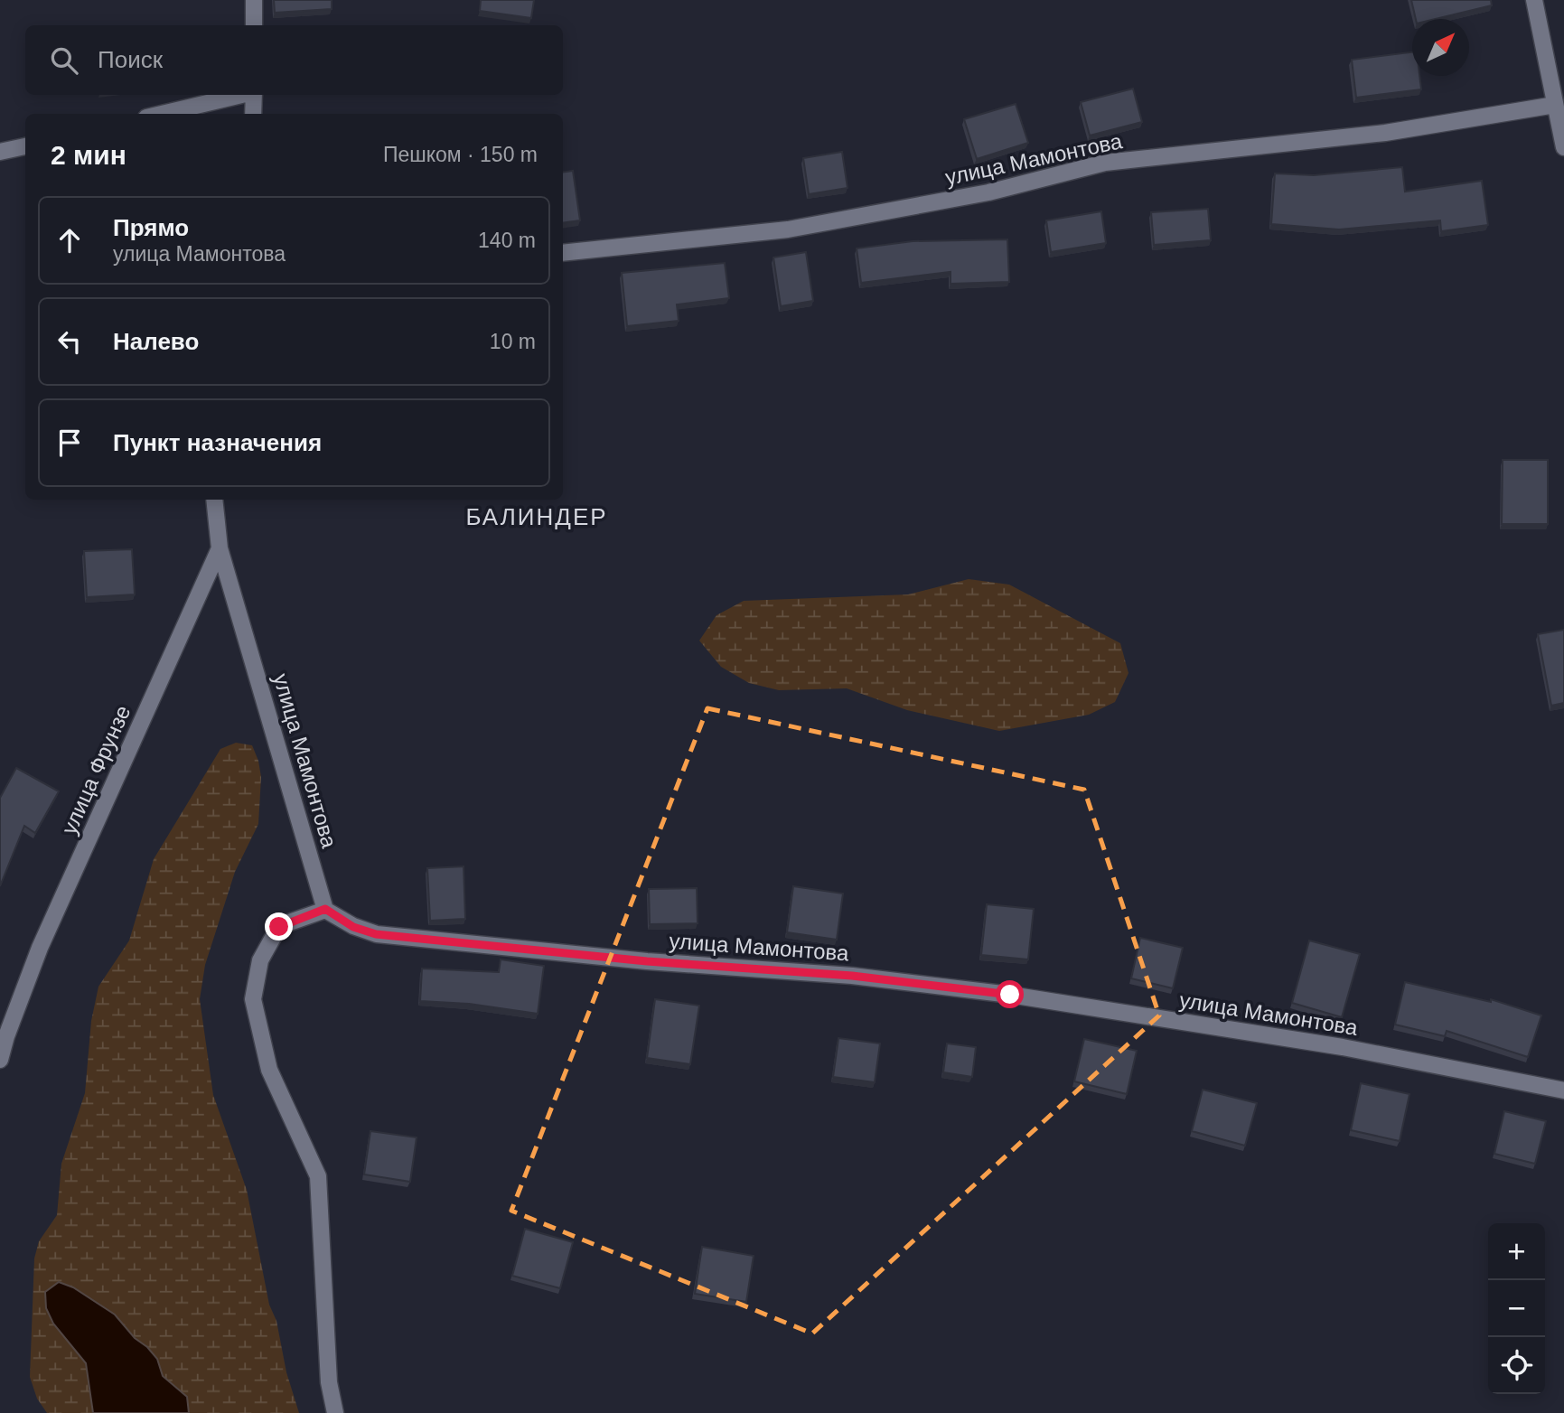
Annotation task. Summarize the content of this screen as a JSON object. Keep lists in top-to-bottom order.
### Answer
{
  "streets": {
    "street": ["улица Мамонтова", "улица Фрунзе"]
  },
  "crossings": [
    ["улица Мамонтова", "улица Фрунзе"]
  ],
  "districts": ["БАЛИНДЕР"],
  "north": "top right",
  "page": {
    "search": "Поиск",
    "heading": ["2 мин", "Пешком · 150 m"],
    "list": [
      ["Прямо", "улица Мамонтова", "140 m"],
      ["Налево", "10 m"],
      "Пункт назначения"
    ],
    "map_buttons": ["+", "−"]
  }
}
